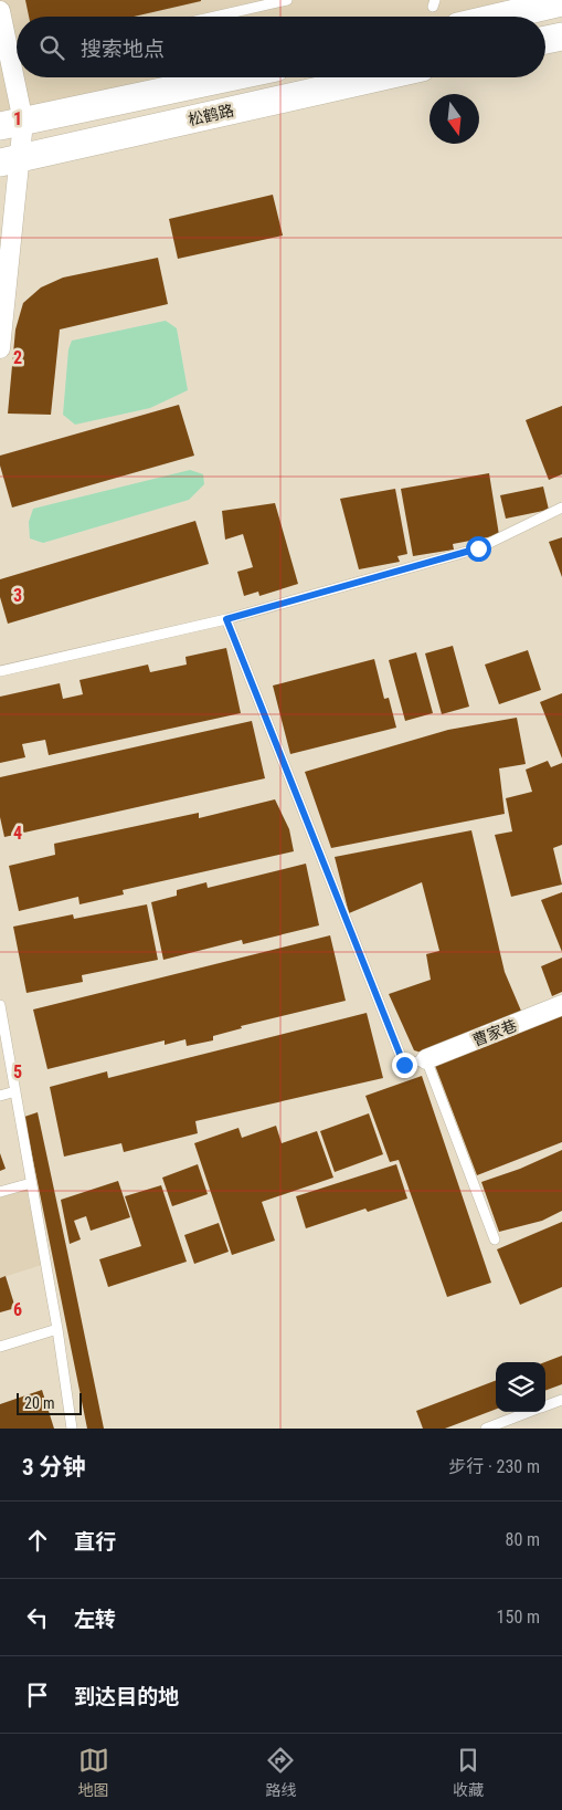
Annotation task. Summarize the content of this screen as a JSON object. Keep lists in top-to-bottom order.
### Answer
{
  "streets": {
    "main road": ["松鹤路"],
    "street": ["曹家巷"]
  },
  "scale_bar": "20 m",
  "north": "bottom",
  "page": {
    "search": "搜索地点",
    "scale": "20 m",
    "heading": ["3 分钟", "步行 · 230 m"],
    "list": [
      ["直行", "80 m"],
      ["左转", "150 m"],
      "到达目的地"
    ],
    "nav": ["地图", "路线", "收藏"]
  },
  "grid": {
    "rows": [
      "1",
      "2",
      "3",
      "4",
      "5",
      "6"
    ]
  }
}
